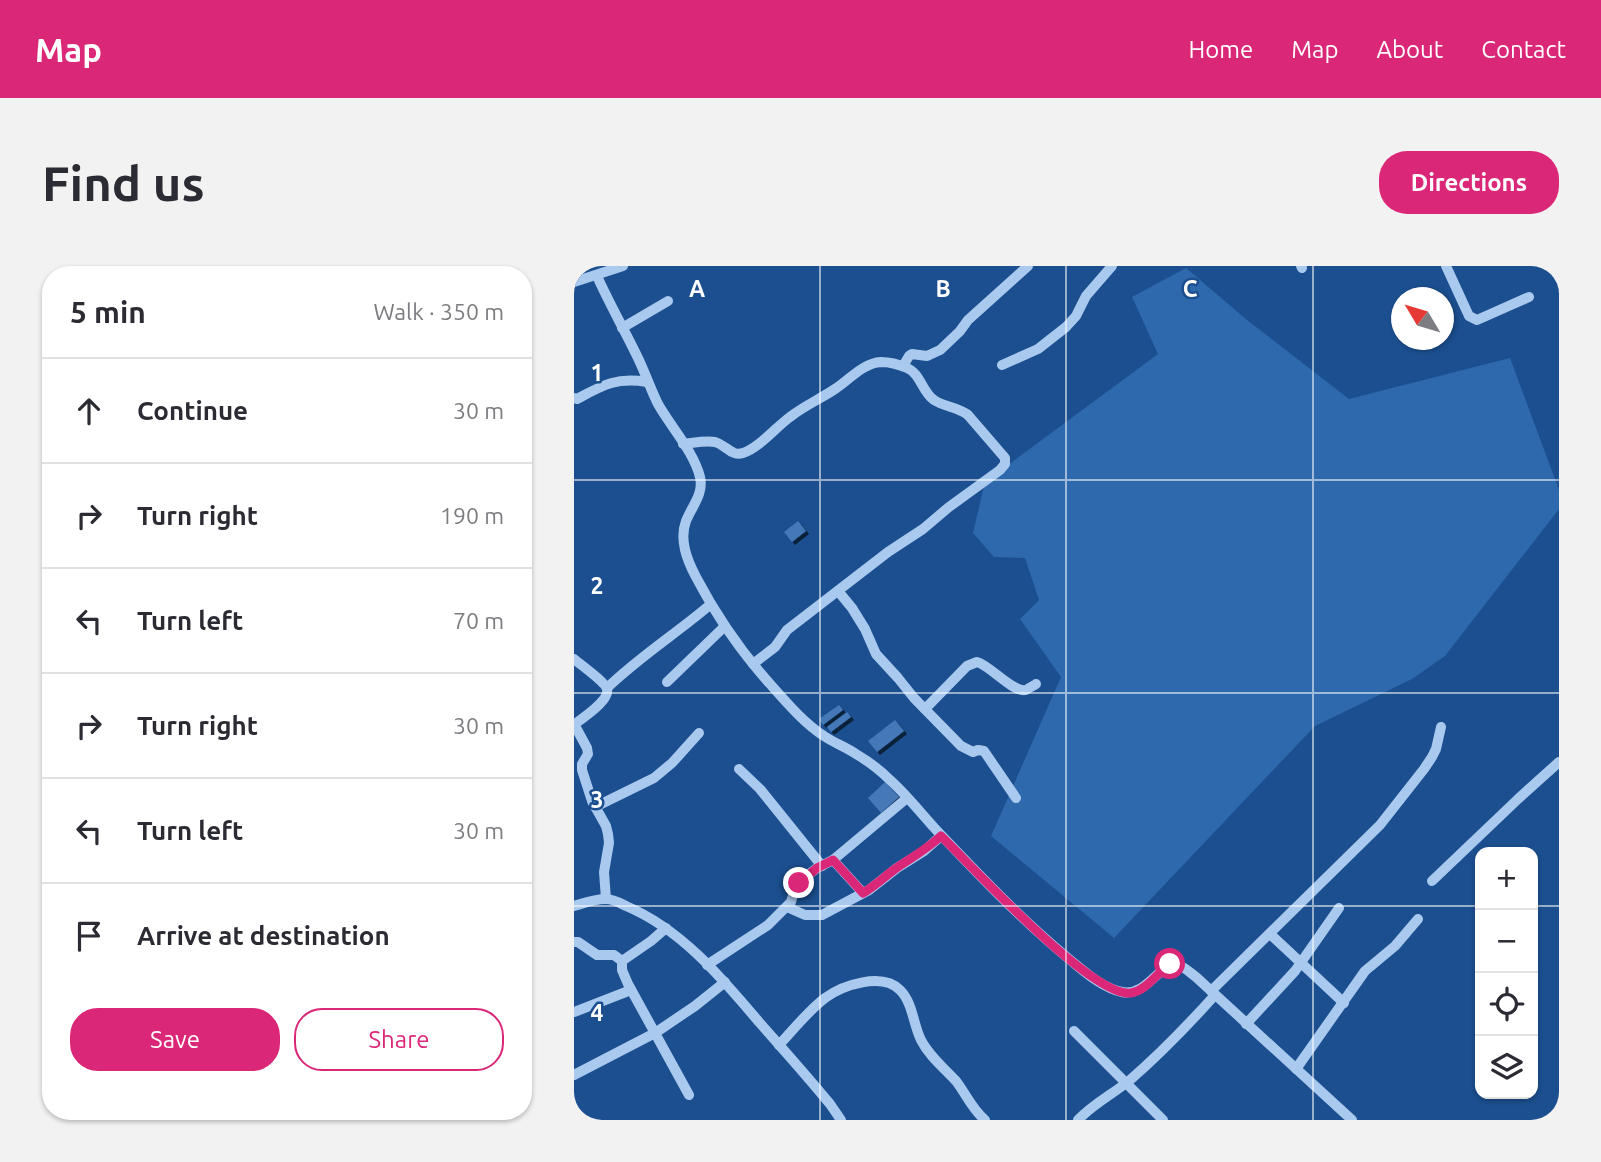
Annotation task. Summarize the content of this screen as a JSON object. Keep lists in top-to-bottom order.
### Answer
{
  "north": "top left",
  "page": {
    "header": "Map",
    "nav": [
      "Home",
      "Map",
      "About",
      "Contact"
    ],
    "buttons": [
      "Directions",
      ["Save", "Share"]
    ],
    "title": "Find us",
    "heading": ["5 min", "Walk · 350 m"],
    "list": [
      ["Continue", "30 m"],
      ["Turn right", "190 m"],
      ["Turn left", "70 m"],
      ["Turn right", "30 m"],
      ["Turn left", "30 m"],
      "Arrive at destination"
    ],
    "map_buttons": ["+", "−"]
  },
  "grid": {
    "columns": ["A", "B", "C"],
    "rows": [
      "1",
      "2",
      "3",
      "4"
    ]
  }
}
